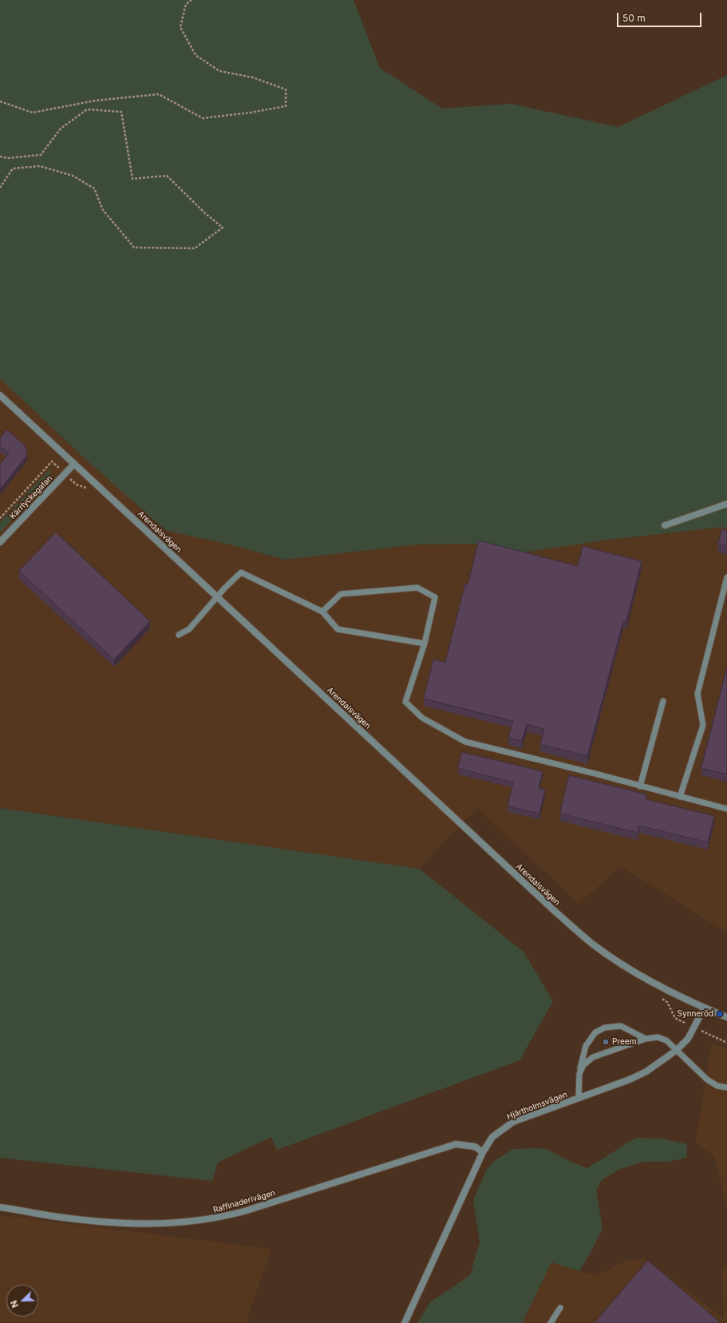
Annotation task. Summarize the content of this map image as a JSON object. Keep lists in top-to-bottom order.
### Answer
{
  "streets": {
    "street": [
      "Kärrlyckegatan",
      "Arendalsvägen",
      "Hjärtholmsvägen",
      "Raffinaderivägen"
    ]
  },
  "crossings": [
    ["Kärrlyckegatan", "Arendalsvägen"],
    ["Arendalsvägen", "Hjärtholmsvägen"],
    ["Hjärtholmsvägen", "Raffinaderivägen"]
  ],
  "places": ["Synneröd", "Preem"],
  "scale_bar": "50 m",
  "north": "bottom left"
}
